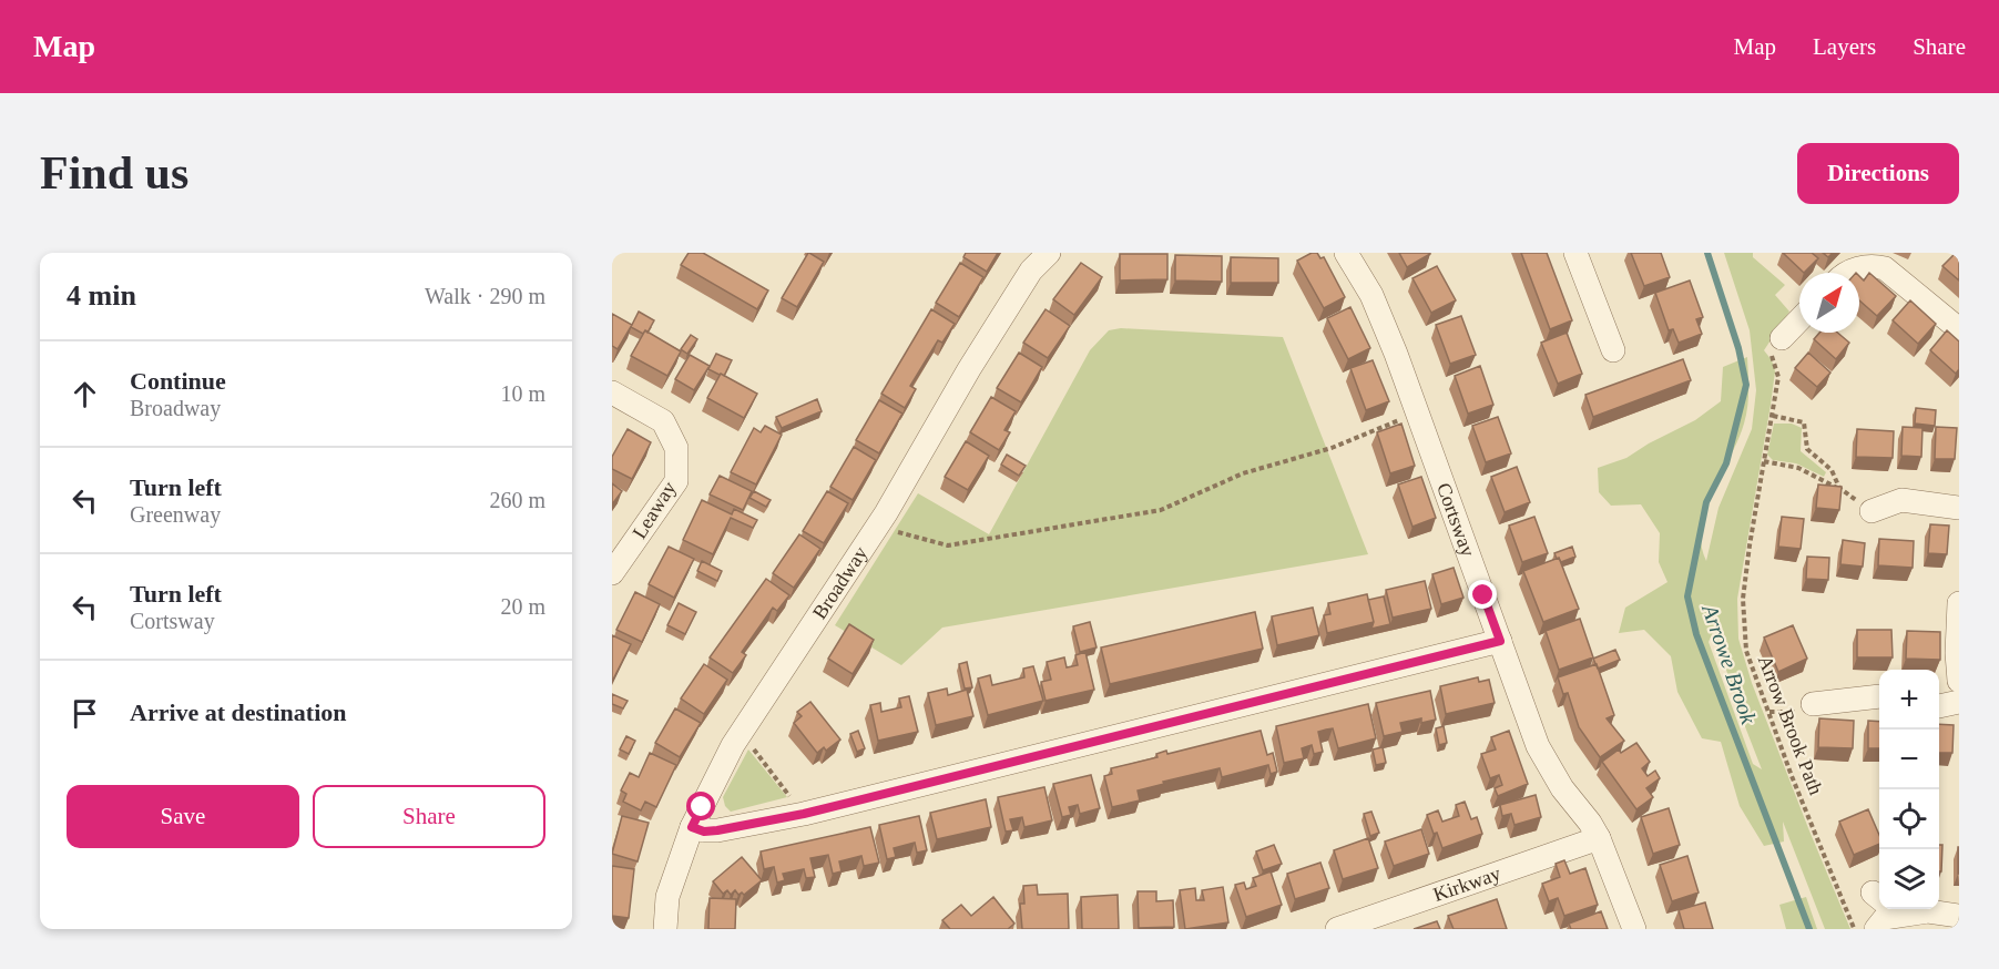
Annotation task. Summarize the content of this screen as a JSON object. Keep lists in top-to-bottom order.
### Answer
{
  "streets": {
    "street": [
      "Leaway",
      "Cortsway",
      "Broadway",
      "Kirkway"
    ],
    "path": ["Arrow Brook Path"]
  },
  "crossings": [
    ["Cortsway", "Kirkway"]
  ],
  "water": ["Arrowe Brook"],
  "north": "top right",
  "page": {
    "header": "Map",
    "nav": ["Map", "Layers", "Share"],
    "buttons": [
      "Directions",
      ["Save", "Share"]
    ],
    "title": "Find us",
    "heading": ["4 min", "Walk · 290 m"],
    "list": [
      ["Continue", "Broadway", "10 m"],
      ["Turn left", "Greenway", "260 m"],
      ["Turn left", "Cortsway", "20 m"],
      "Arrive at destination"
    ],
    "map_buttons": ["+", "−"]
  }
}
